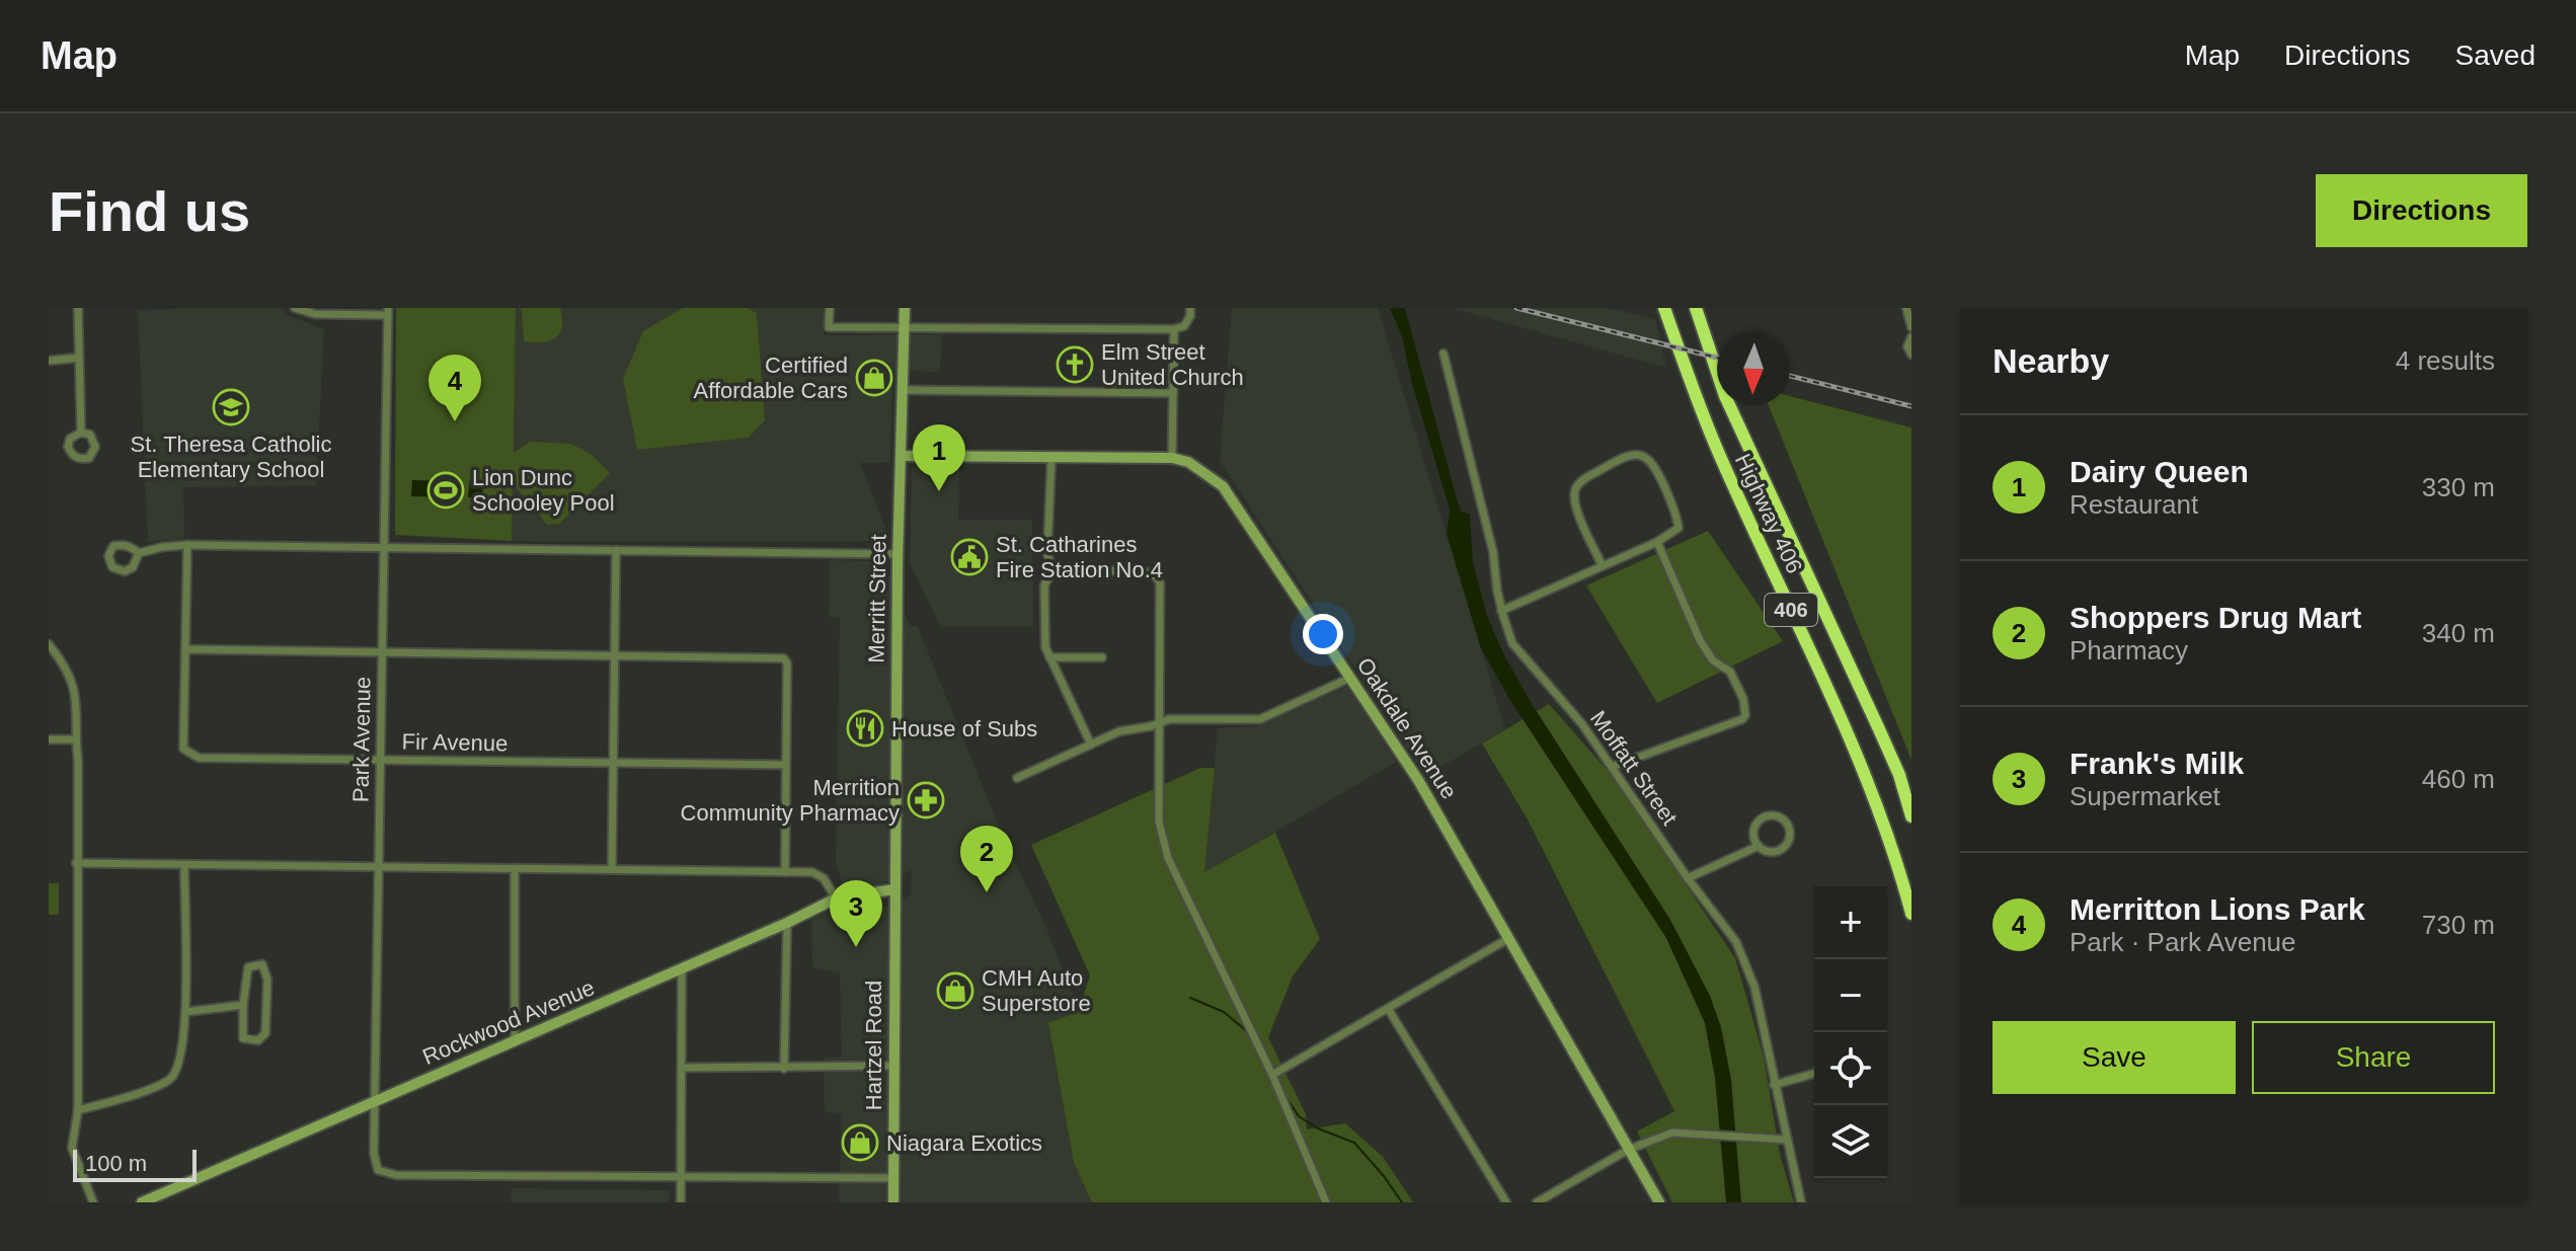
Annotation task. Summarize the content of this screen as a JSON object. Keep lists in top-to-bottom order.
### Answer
{
  "streets": {
    "highway": ["Highway 406", "406"],
    "street": [
      "Merritt Street",
      "Oakdale Avenue",
      "Park Avenue",
      "Fir Avenue",
      "Moffatt Street",
      "Rockwood Avenue",
      "Hartzel Road"
    ]
  },
  "crossings": [
    ["Merritt Street", "Oakdale Avenue"],
    ["Merritt Street", "Rockwood Avenue"],
    ["Merritt Street", "Hartzel Road"],
    ["Park Avenue", "Fir Avenue"],
    ["Park Avenue", "Rockwood Avenue"],
    ["Rockwood Avenue", "Hartzel Road"]
  ],
  "places": {
    "church": ["Elm Street United Church"],
    "shop": ["Certified Affordable Cars", "CMH Auto Superstore", "Niagara Exotics"],
    "school or university": ["St. Theresa Catholic Elementary School"],
    "sports": ["Lion Dunc Schooley Pool"],
    "public building": ["St. Catharines Fire Station No.4"],
    "restaurant": ["House of Subs"],
    "pharmacy": ["Merrition Community Pharmacy"]
  },
  "scale_bar": "100 m",
  "north": "bottom",
  "page": {
    "header": "Map",
    "nav": ["Map", "Directions", "Saved"],
    "buttons": [
      "Directions",
      ["Save", "Share"]
    ],
    "title": "Find us",
    "heading": ["Nearby", "4 results"],
    "pins": [
      "4",
      "1",
      "2",
      "3"
    ],
    "list": [
      {
        "mark": "1",
        "name": "Dairy Queen",
        "note": "Restaurant",
        "value": "330 m"
      },
      {
        "mark": "2",
        "name": "Shoppers Drug Mart",
        "note": "Pharmacy",
        "value": "340 m"
      },
      {
        "mark": "3",
        "name": "Frank's Milk",
        "note": "Supermarket",
        "value": "460 m"
      },
      {
        "mark": "4",
        "name": "Merritton Lions Park",
        "note": "Park · Park Avenue",
        "value": "730 m"
      }
    ],
    "map_buttons": ["+", "−"],
    "scale": "100 m"
  }
}
